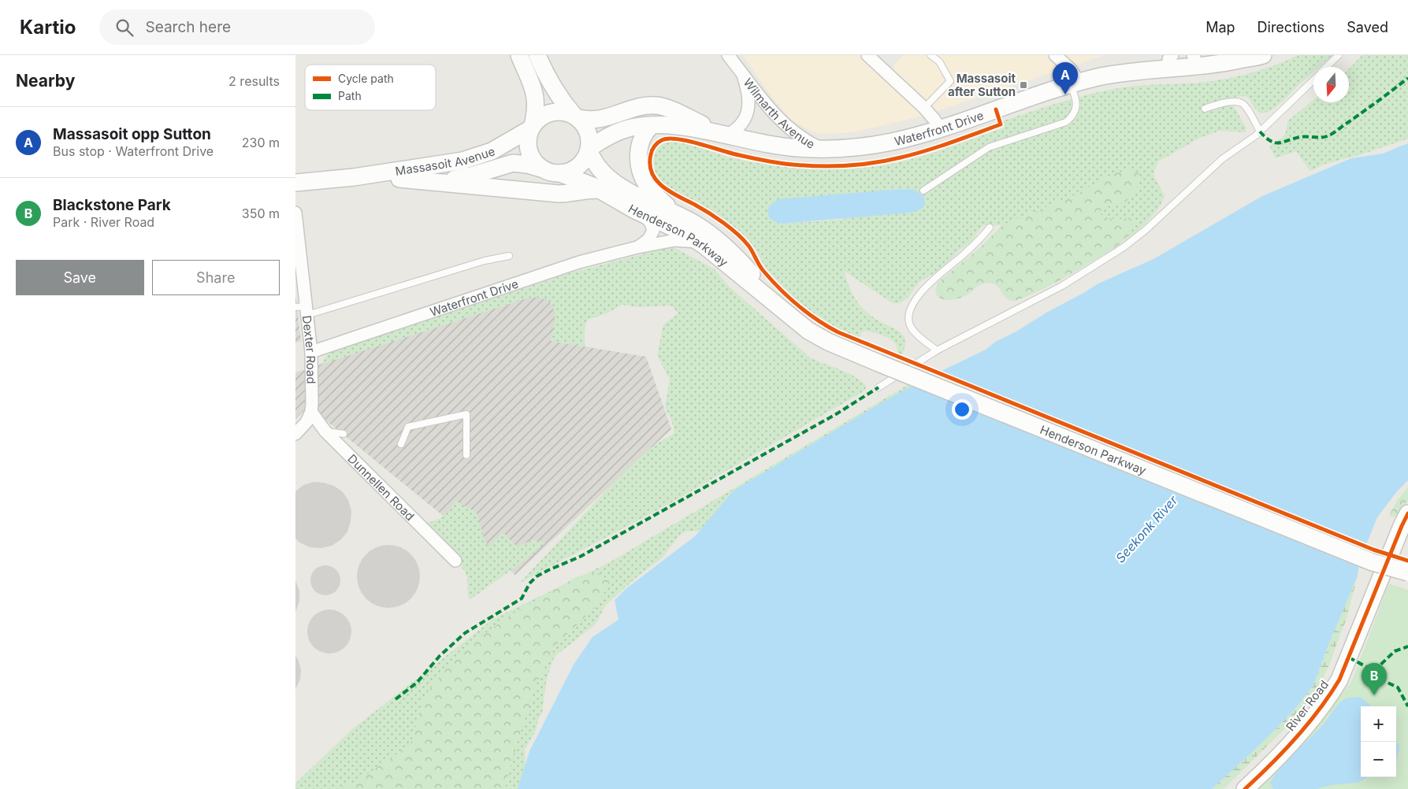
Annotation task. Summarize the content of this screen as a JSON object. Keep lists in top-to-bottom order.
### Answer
{
  "streets": {
    "main road": [
      "Waterfront Drive",
      "Massasoit Avenue",
      "Henderson Parkway",
      "River Road"
    ],
    "street": ["Wilmarth Avenue", "Dexter Road", "Dunnellen Road"]
  },
  "crossings": [
    ["Wilmarth Avenue", "Waterfront Drive"],
    ["Waterfront Drive", "Massasoit Avenue"],
    ["Waterfront Drive", "Henderson Parkway"],
    ["Waterfront Drive", "Dexter Road"],
    ["Massasoit Avenue", "Henderson Parkway"],
    ["Dexter Road", "Dunnellen Road"]
  ],
  "water": ["Seekonk River"],
  "places": {
    "transit": ["Massasoit after Sutton"]
  },
  "legend": ["Cycle path", "Path"],
  "north": "bottom",
  "page": {
    "header": "Kartio",
    "search": "Search here",
    "nav": ["Map", "Directions", "Saved"],
    "heading": ["Nearby", "2 results"],
    "pins": ["A", "B"],
    "list": [
      {
        "mark": "A",
        "name": "Massasoit opp Sutton",
        "note": "Bus stop · Waterfront Drive",
        "value": "230 m"
      },
      {
        "mark": "B",
        "name": "Blackstone Park",
        "note": "Park · River Road",
        "value": "350 m"
      }
    ],
    "buttons": ["Save", "Share"],
    "map_buttons": ["+", "−"]
  }
}
